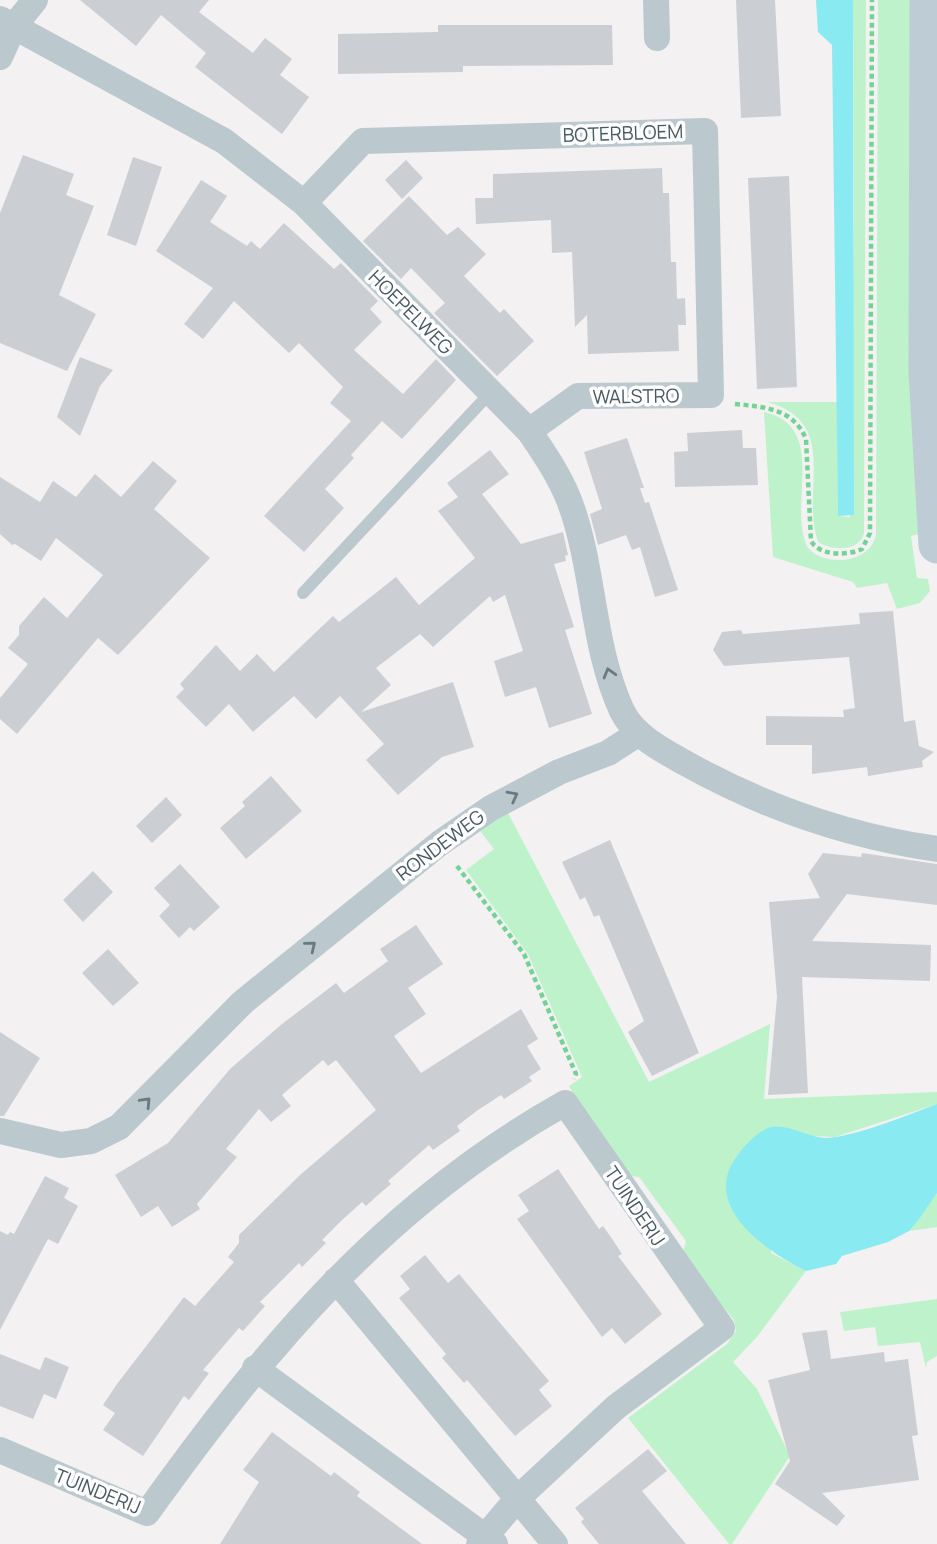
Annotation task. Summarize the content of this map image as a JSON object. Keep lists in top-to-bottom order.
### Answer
{
  "streets": {
    "street": [
      "BOTERBLOEM",
      "HOEPELWEG",
      "WALSTRO",
      "RONDEWEG",
      "TUINDERIJ"
    ]
  },
  "crossings": [
    ["BOTERBLOEM", "HOEPELWEG"],
    ["BOTERBLOEM", "WALSTRO"],
    ["HOEPELWEG", "WALSTRO"],
    ["HOEPELWEG", "RONDEWEG"]
  ],
  "one_way": ["RONDEWEG"]
}
